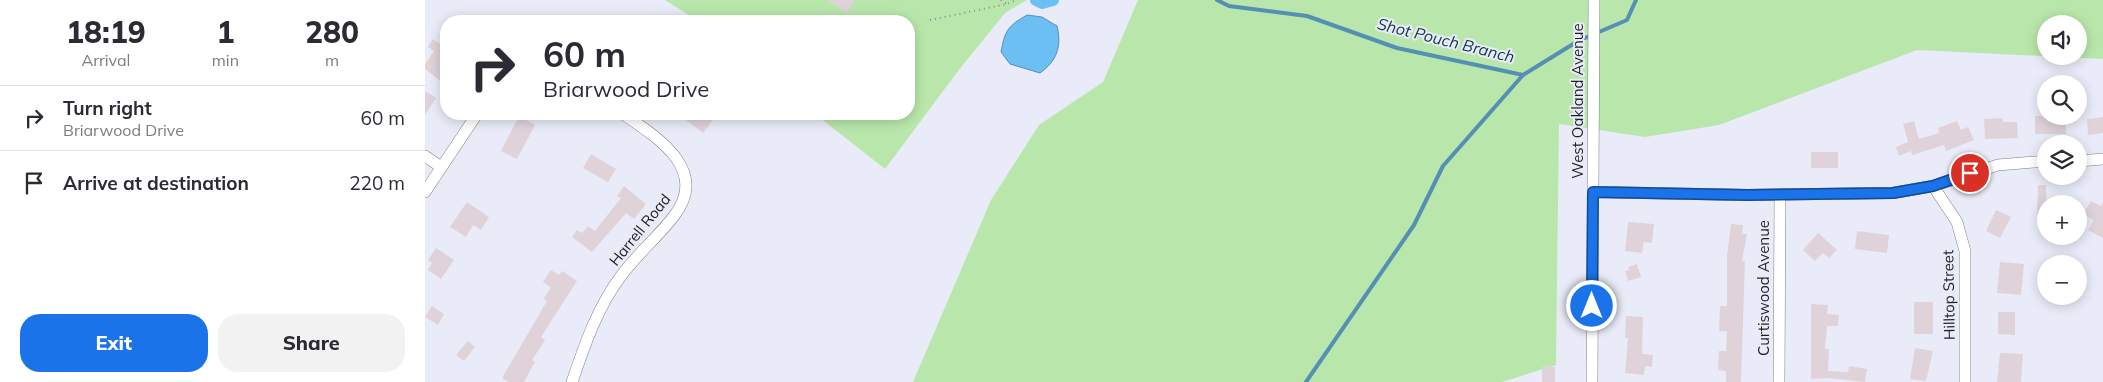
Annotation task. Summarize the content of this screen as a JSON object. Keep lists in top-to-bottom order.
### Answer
{
  "streets": {
    "street": [
      "West Oakland Avenue",
      "Harrell Road",
      "Curtiswood Avenue",
      "Hilltop Street"
    ]
  },
  "water": ["Shot Pouch Branch"],
  "page": {
    "eta": [
      "18:19",
      "Arrival",
      "1",
      "min",
      "280",
      "m"
    ],
    "map_buttons": ["+", "−"],
    "turn": ["60 m", "Briarwood Drive"],
    "list": [
      {
        "name": "Turn right",
        "note": "Briarwood Drive",
        "value": "60 m"
      },
      {
        "name": "Arrive at destination",
        "value": "220 m"
      }
    ],
    "buttons": ["Exit", "Share"]
  }
}
